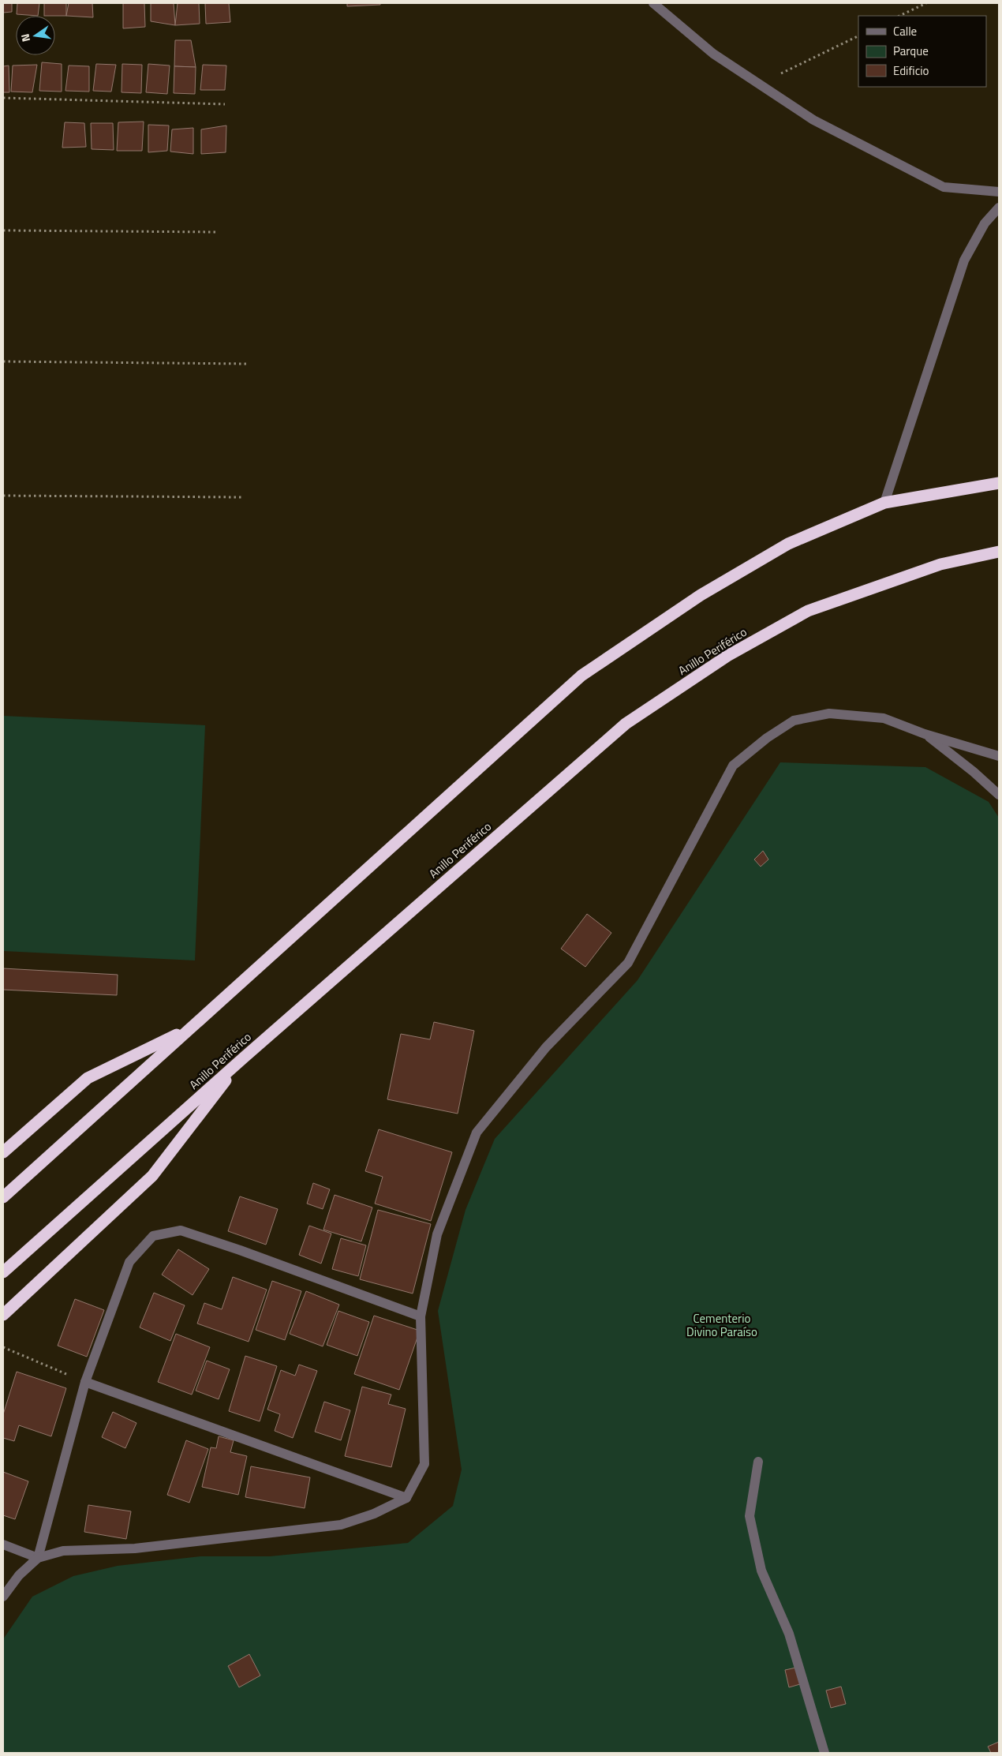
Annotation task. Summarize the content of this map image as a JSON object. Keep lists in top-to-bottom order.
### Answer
{
  "streets": {
    "highway": ["Anillo Periférico"]
  },
  "parks": ["Cementerio Divino Paraíso"],
  "legend": ["Calle", "Parque", "Edificio"],
  "north": "left"
}
